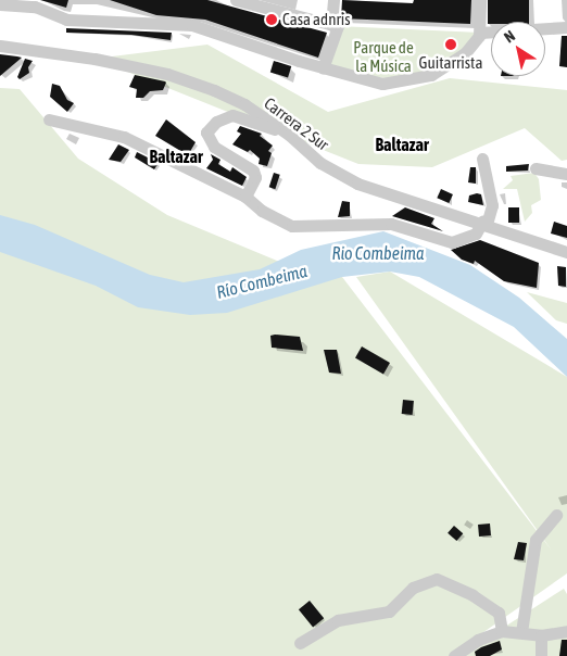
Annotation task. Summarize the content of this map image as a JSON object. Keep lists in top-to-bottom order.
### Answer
{
  "streets": {
    "street": ["Carrera 2 Sur"]
  },
  "districts": ["Baltazar", "Baltazar"],
  "water": ["Rio Combeima", "Río Combeima"],
  "parks": ["Parque de la Música"],
  "places": ["Casa adnris", "Guitarrista"],
  "north": "top left"
}
